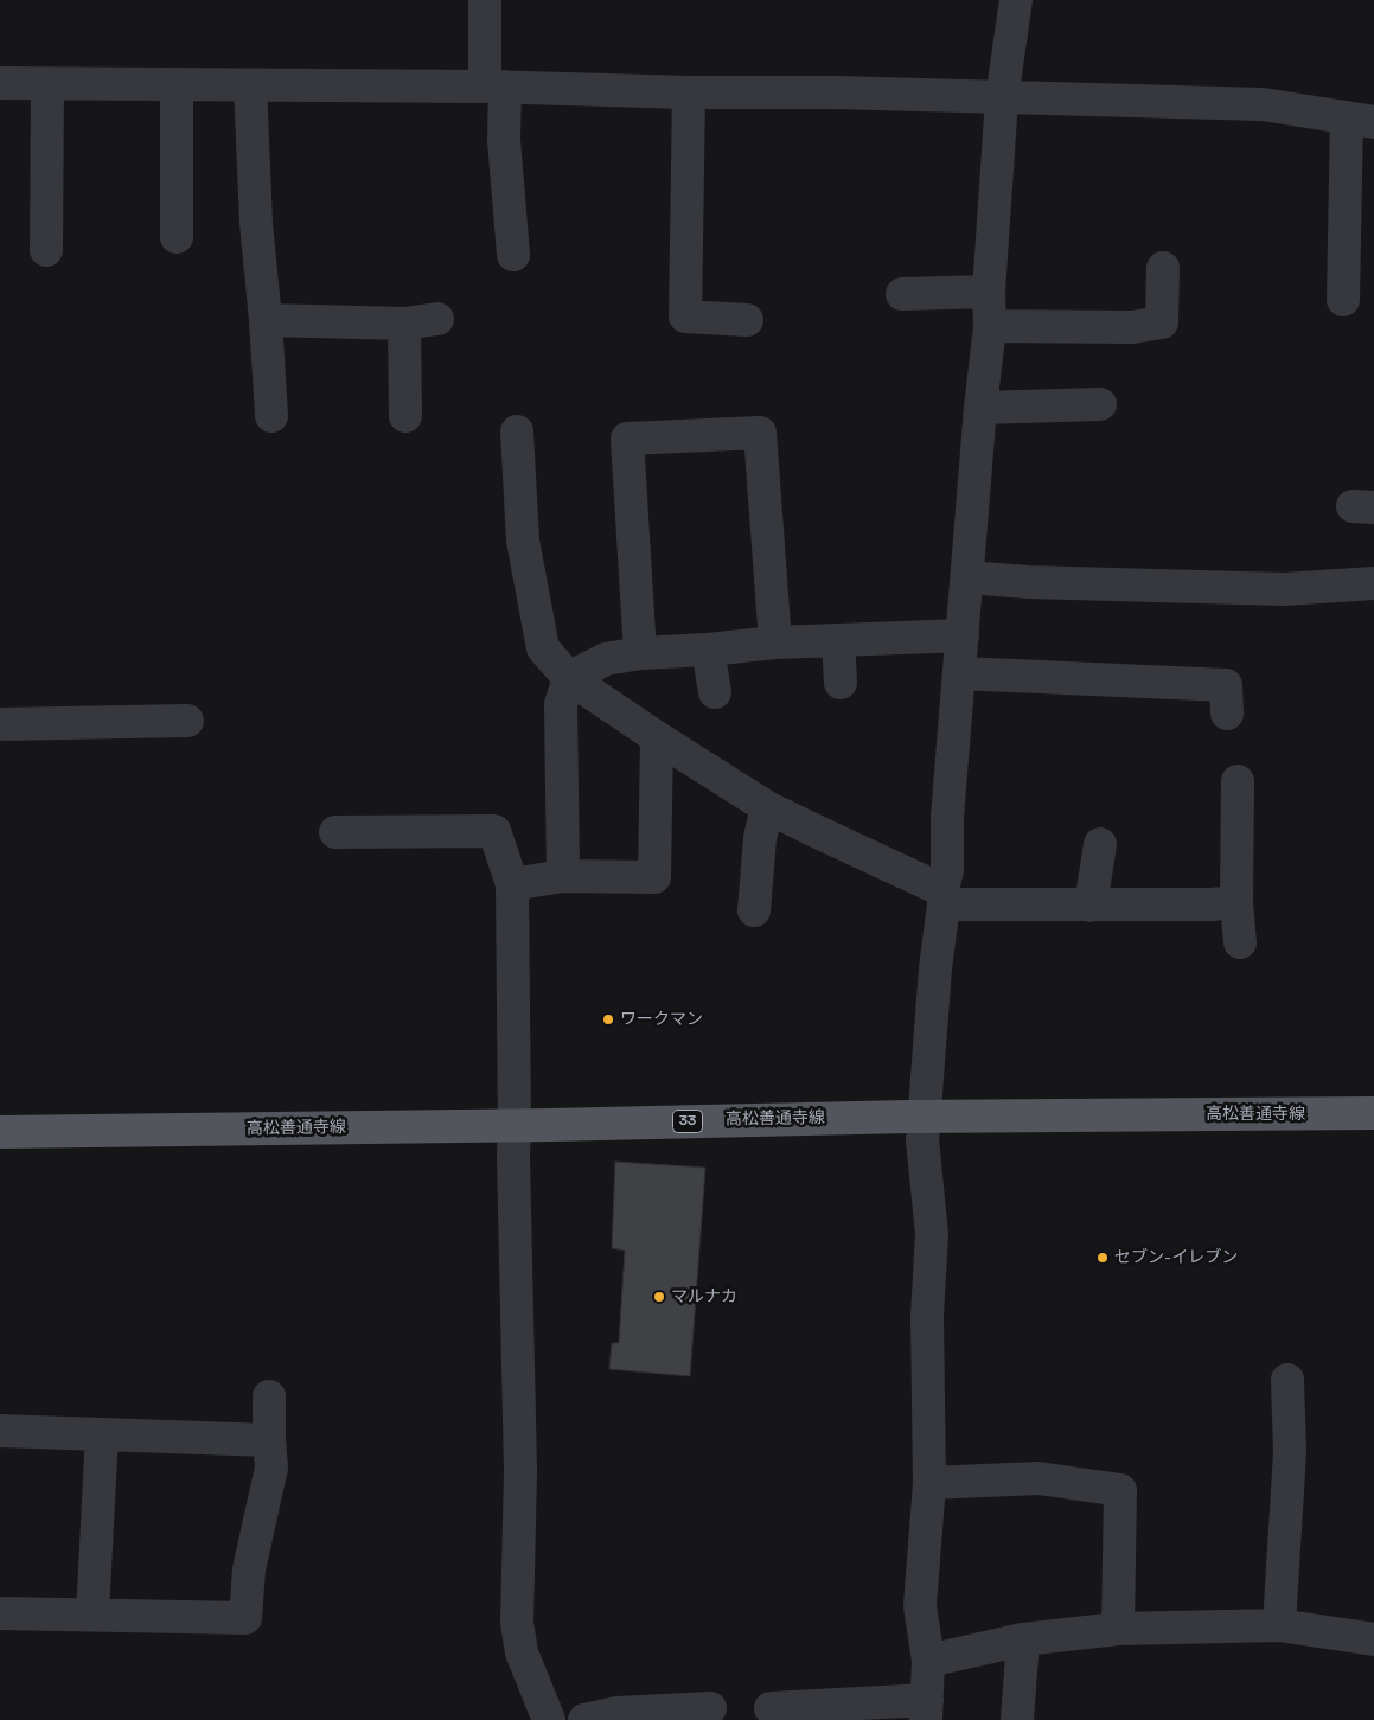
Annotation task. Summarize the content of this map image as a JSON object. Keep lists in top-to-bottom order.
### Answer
{
  "streets": {
    "main road": ["高松善通寺線", "33"]
  },
  "places": ["ワークマン", "セブン-イレブン", "マルナカ"]
}
